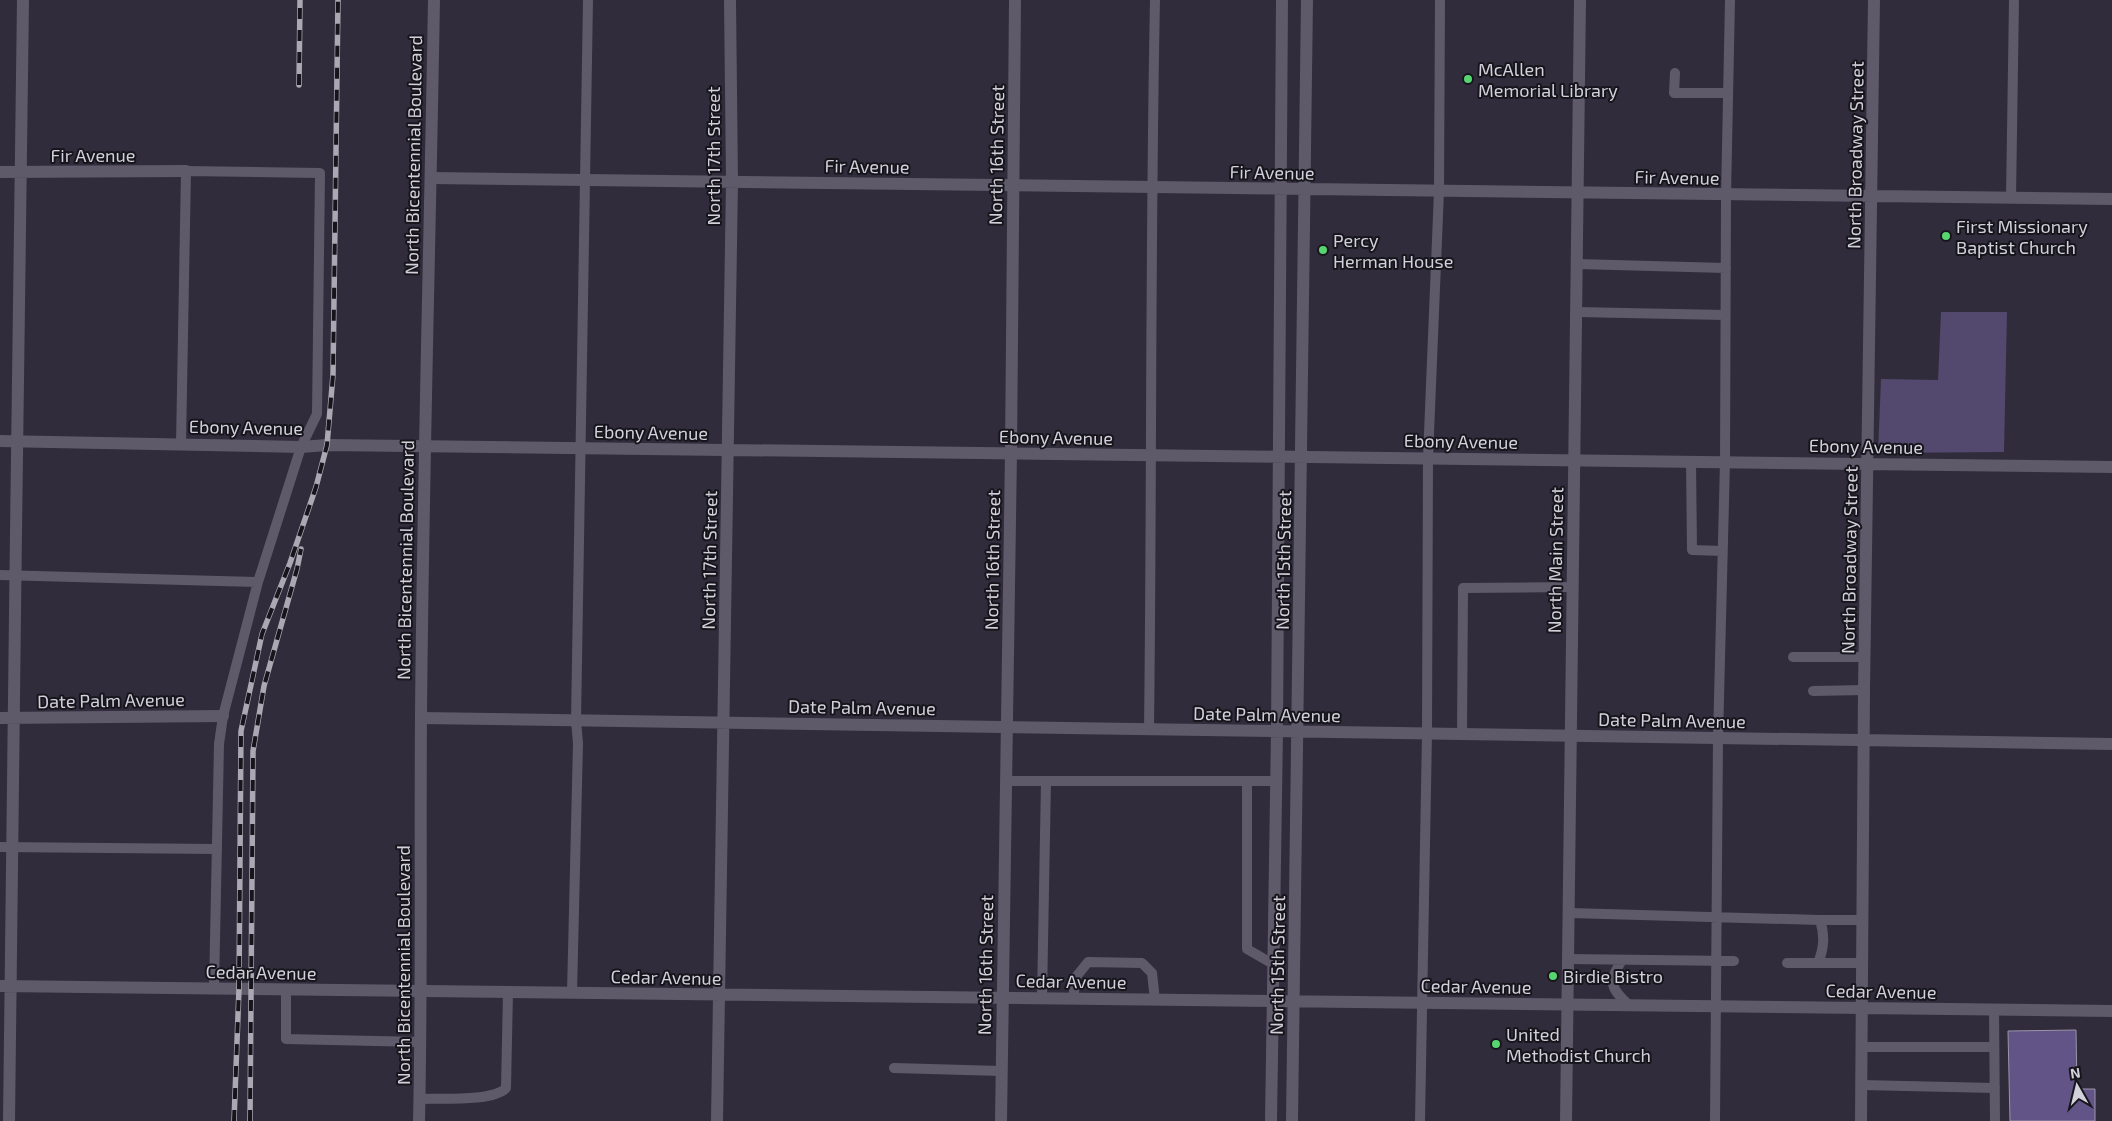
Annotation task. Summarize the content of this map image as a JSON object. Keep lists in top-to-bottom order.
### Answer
{
  "streets": {
    "street": [
      "Fir Avenue",
      "North Bicentennial Boulevard",
      "North 16th Street",
      "North Broadway Street",
      "North 17th Street",
      "Ebony Avenue",
      "North 15th Street",
      "North Main Street",
      "Date Palm Avenue",
      "Cedar Avenue"
    ]
  },
  "crossings": [
    ["Fir Avenue", "North Bicentennial Boulevard"],
    ["Fir Avenue", "North 16th Street"],
    ["Fir Avenue", "North Broadway Street"],
    ["Fir Avenue", "North 17th Street"],
    ["Fir Avenue", "North 15th Street"],
    ["Fir Avenue", "North Main Street"],
    ["North Bicentennial Boulevard", "Ebony Avenue"],
    ["North Bicentennial Boulevard", "Date Palm Avenue"],
    ["North Bicentennial Boulevard", "Cedar Avenue"],
    ["North 16th Street", "Ebony Avenue"],
    ["North 16th Street", "Date Palm Avenue"],
    ["North 16th Street", "Cedar Avenue"],
    ["North Broadway Street", "Ebony Avenue"],
    ["North Broadway Street", "Date Palm Avenue"],
    ["North Broadway Street", "Cedar Avenue"],
    ["North 17th Street", "Ebony Avenue"],
    ["North 17th Street", "Date Palm Avenue"],
    ["North 17th Street", "Cedar Avenue"],
    ["Ebony Avenue", "North 15th Street"],
    ["Ebony Avenue", "North Main Street"],
    ["North 15th Street", "Date Palm Avenue"],
    ["North 15th Street", "Cedar Avenue"],
    ["North Main Street", "Date Palm Avenue"],
    ["North Main Street", "Cedar Avenue"]
  ],
  "places": [
    "McAllen Memorial Library",
    "First Missionary Baptist Church",
    "Percy Herman House",
    "Birdie Bistro",
    "United Methodist Church"
  ],
  "north": "top"
}
